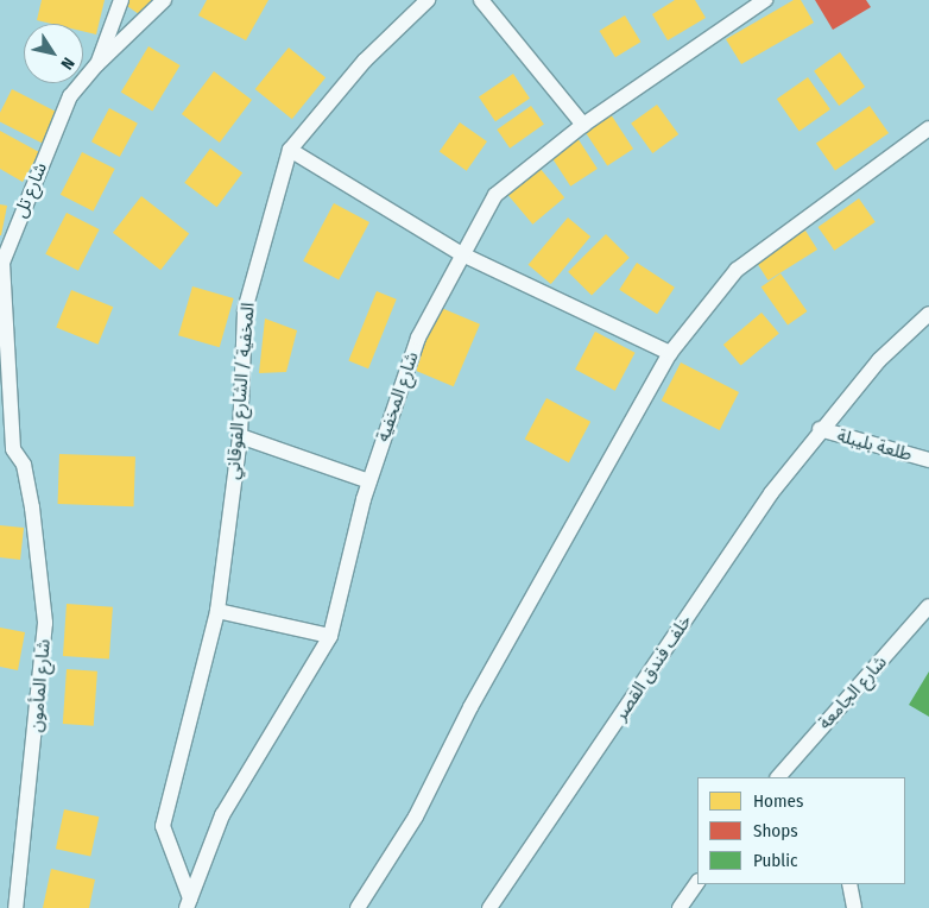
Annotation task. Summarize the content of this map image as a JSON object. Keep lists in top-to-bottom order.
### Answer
{
  "streets": {
    "street": [
      "شارع تل",
      "المخفية / الشارع الفوقاني",
      "شارع المخفية",
      "طلعة بليبلة",
      "خلف فندق القصر",
      "شارع المأمون",
      "شارع الجامعة"
    ]
  },
  "crossings": [
    ["شارع تل", "شارع المأمون"],
    ["المخفية / الشارع الفوقاني", "شارع المخفية"],
    ["طلعة بليبلة", "خلف فندق القصر"]
  ],
  "legend": ["Homes", "Shops", "Public"],
  "north": "bottom right"
}
